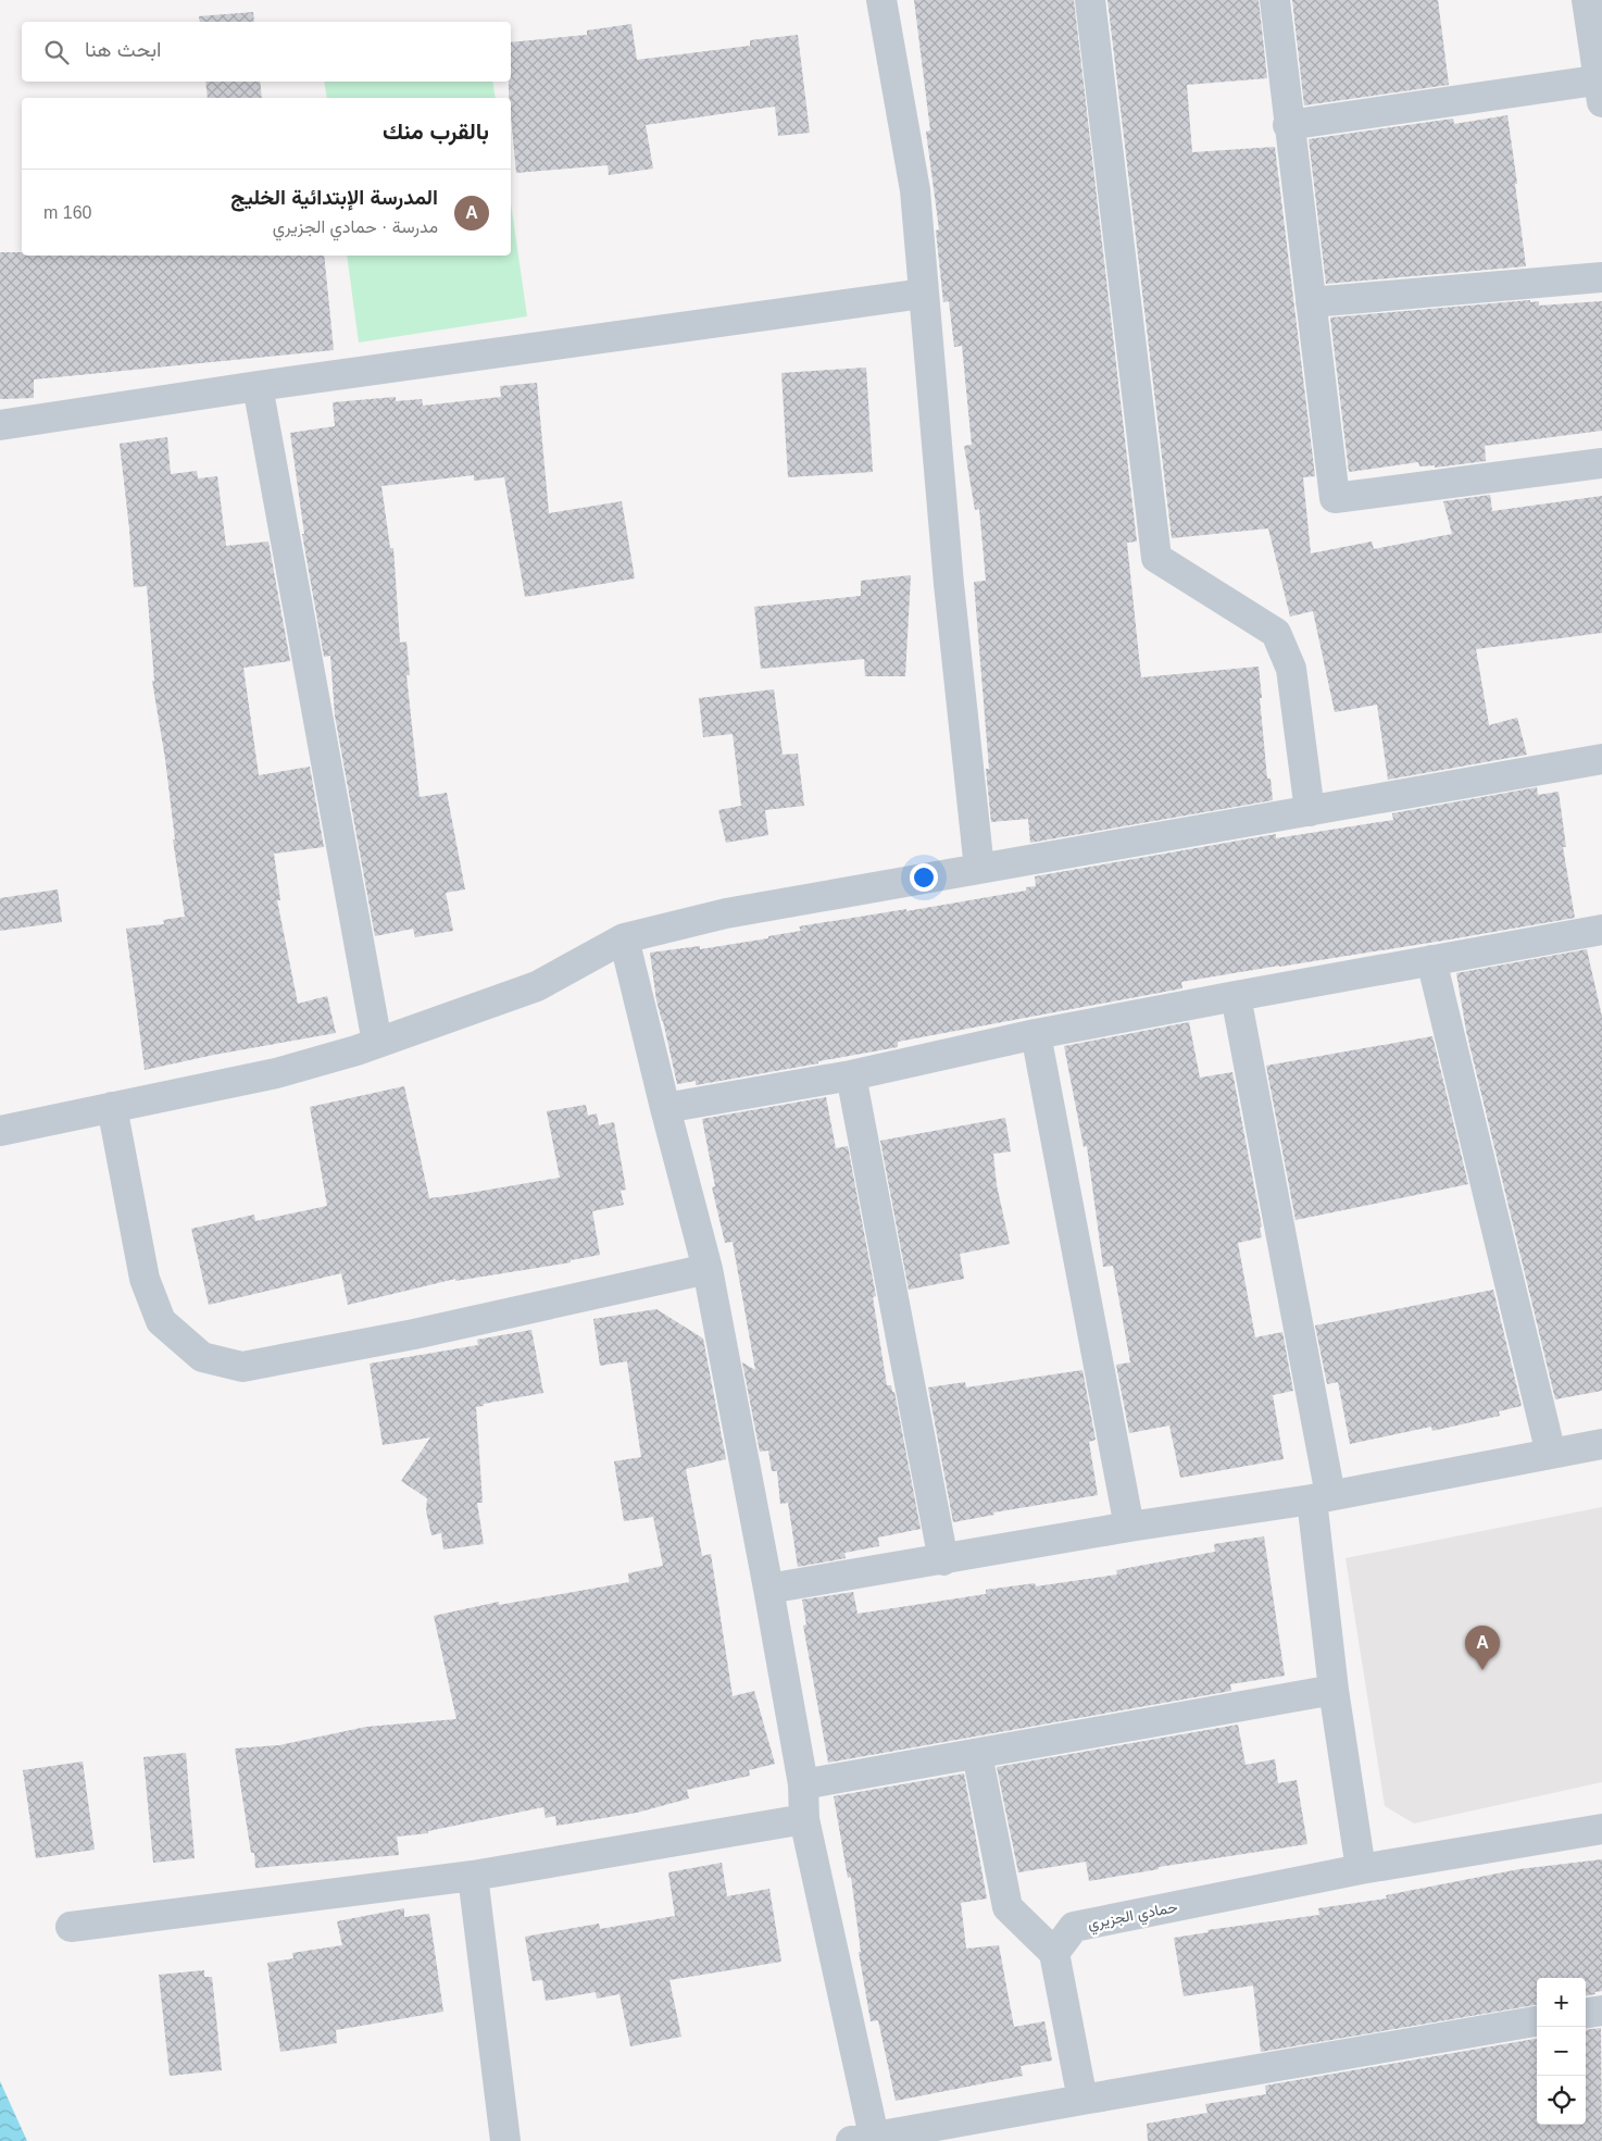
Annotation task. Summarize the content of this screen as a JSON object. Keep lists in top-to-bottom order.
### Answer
{
  "streets": {
    "street": ["حمادي الجزيري"]
  },
  "page": {
    "search": "ابحث هنا",
    "heading": "بالقرب منك",
    "list": [
      {
        "mark": "A",
        "name": "المدرسة الإبتدائية الخليج",
        "note": "مدرسة · حمادي الجزيري",
        "value": "160 m"
      }
    ],
    "pins": "A",
    "map_buttons": ["+", "−"]
  }
}
